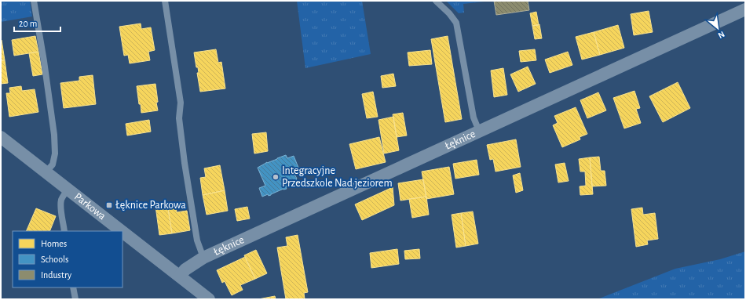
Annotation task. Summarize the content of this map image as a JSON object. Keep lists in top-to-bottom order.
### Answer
{
  "streets": {
    "street": ["Łęknice", "Parkowa"]
  },
  "crossings": [
    ["Łęknice", "Parkowa"]
  ],
  "places": {
    "other": ["Integracyjne Przedszkole Nad jeziorem"],
    "transit": ["Łęknice Parkowa"]
  },
  "legend": ["Homes", "Schools", "Industry"],
  "scale_bar": "20 m",
  "north": "bottom right"
}
